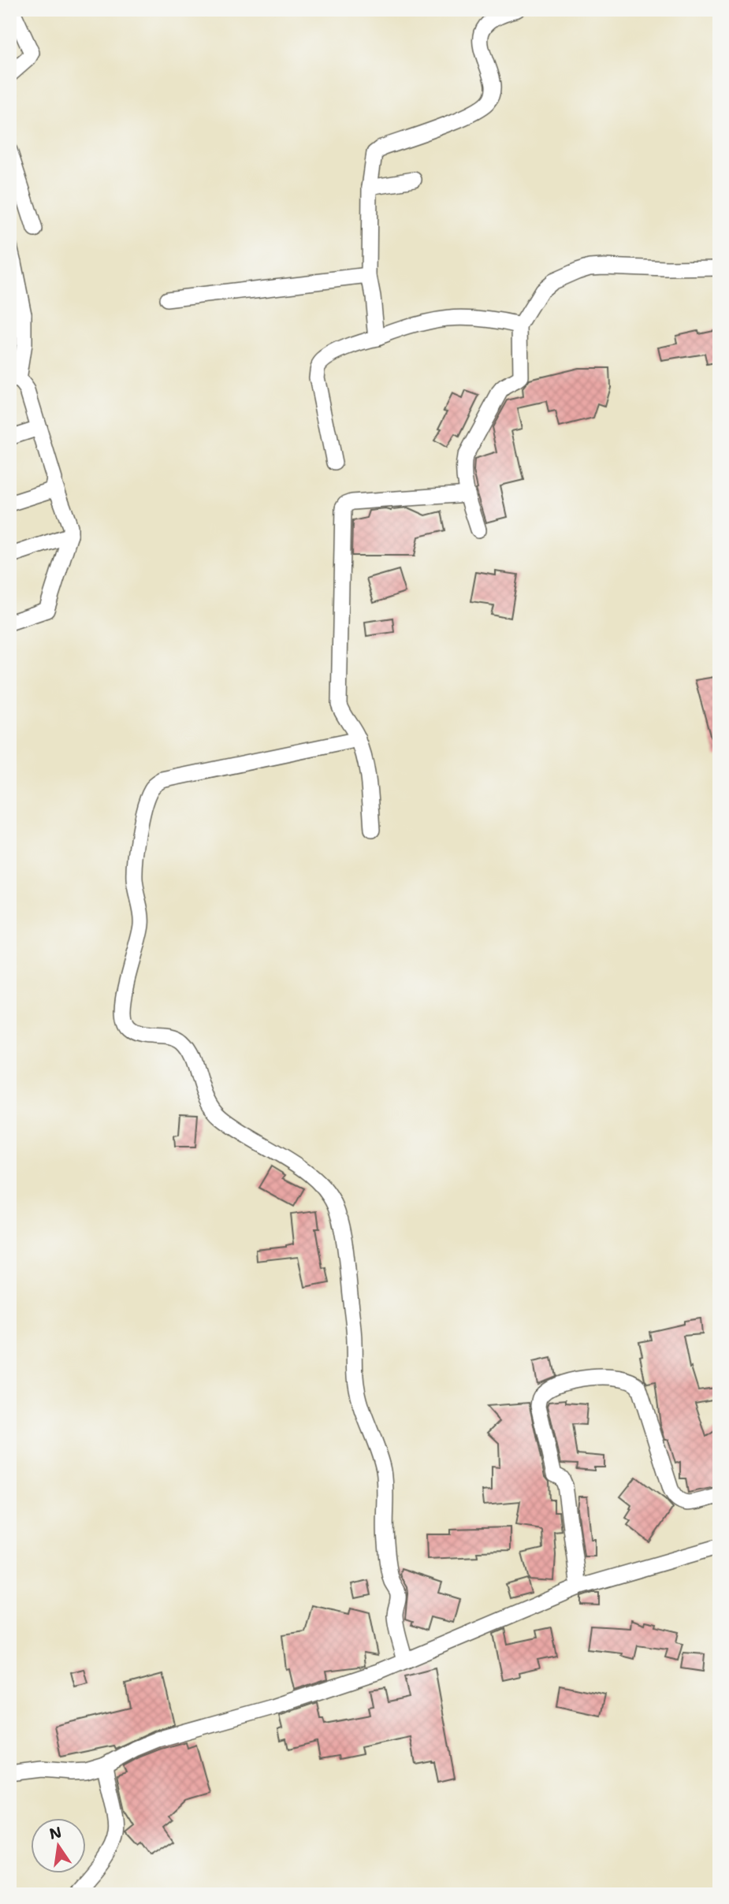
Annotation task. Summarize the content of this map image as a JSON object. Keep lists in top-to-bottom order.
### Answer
{
  "north": "top"
}
